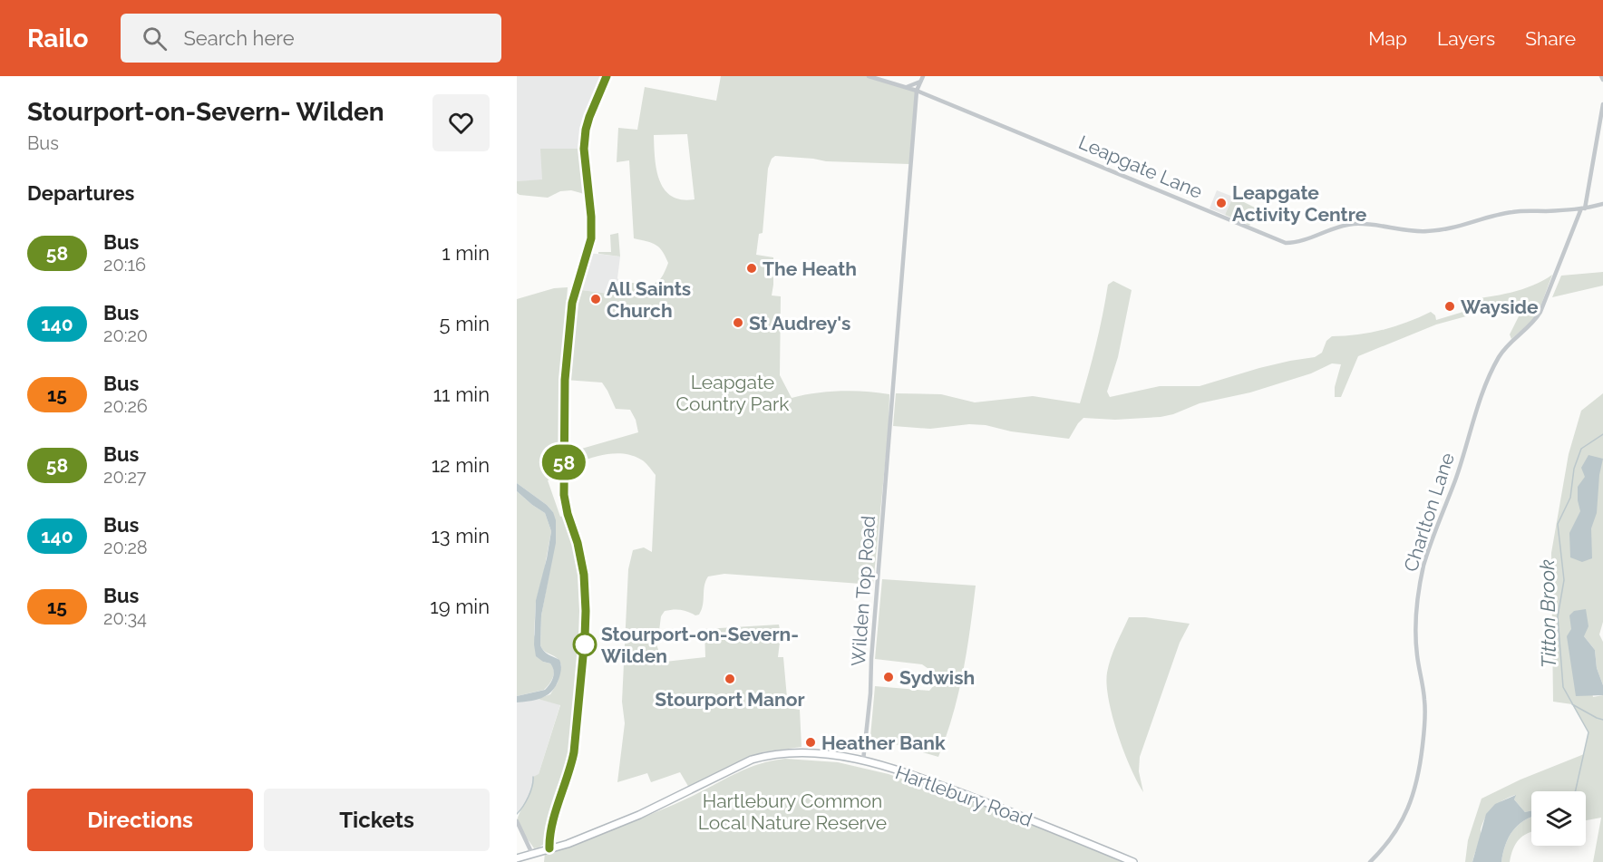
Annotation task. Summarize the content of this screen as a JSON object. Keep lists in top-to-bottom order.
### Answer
{
  "streets": {
    "main road": ["Hartlebury Road"],
    "street": ["Leapgate Lane", "Charlton Lane", "Wilden Top Road"]
  },
  "crossings": [
    ["Leapgate Lane", "Charlton Lane"],
    ["Leapgate Lane", "Wilden Top Road"],
    ["Wilden Top Road", "Hartlebury Road"]
  ],
  "water": ["Titton Brook"],
  "parks": ["Leapgate Country Park", "Hartlebury Common Local Nature Reserve"],
  "places": [
    "Leapgate Activity Centre",
    "The Heath",
    "All Saints Church",
    "Wayside",
    "St Audrey's",
    "Stourport-on-Severn- Wilden",
    "Sydwish",
    "Stourport Manor",
    "Heather Bank"
  ],
  "lines": ["bus line 58"],
  "page": {
    "header": "Railo",
    "search": "Search here",
    "nav": ["Map", "Layers", "Share"],
    "heading": [
      ["Stourport-on-Severn- Wilden", "Bus"],
      "Departures"
    ],
    "on_map": "58",
    "list": [
      {
        "mark": "58",
        "name": "Bus",
        "note": "20:16",
        "value": "1 min"
      },
      {
        "mark": "140",
        "name": "Bus",
        "note": "20:20",
        "value": "5 min"
      },
      {
        "mark": "15",
        "name": "Bus",
        "note": "20:26",
        "value": "11 min"
      },
      {
        "mark": "58",
        "name": "Bus",
        "note": "20:27",
        "value": "12 min"
      },
      {
        "mark": "140",
        "name": "Bus",
        "note": "20:28",
        "value": "13 min"
      },
      {
        "mark": "15",
        "name": "Bus",
        "note": "20:34",
        "value": "19 min"
      }
    ],
    "buttons": ["Directions", "Tickets"]
  }
}
